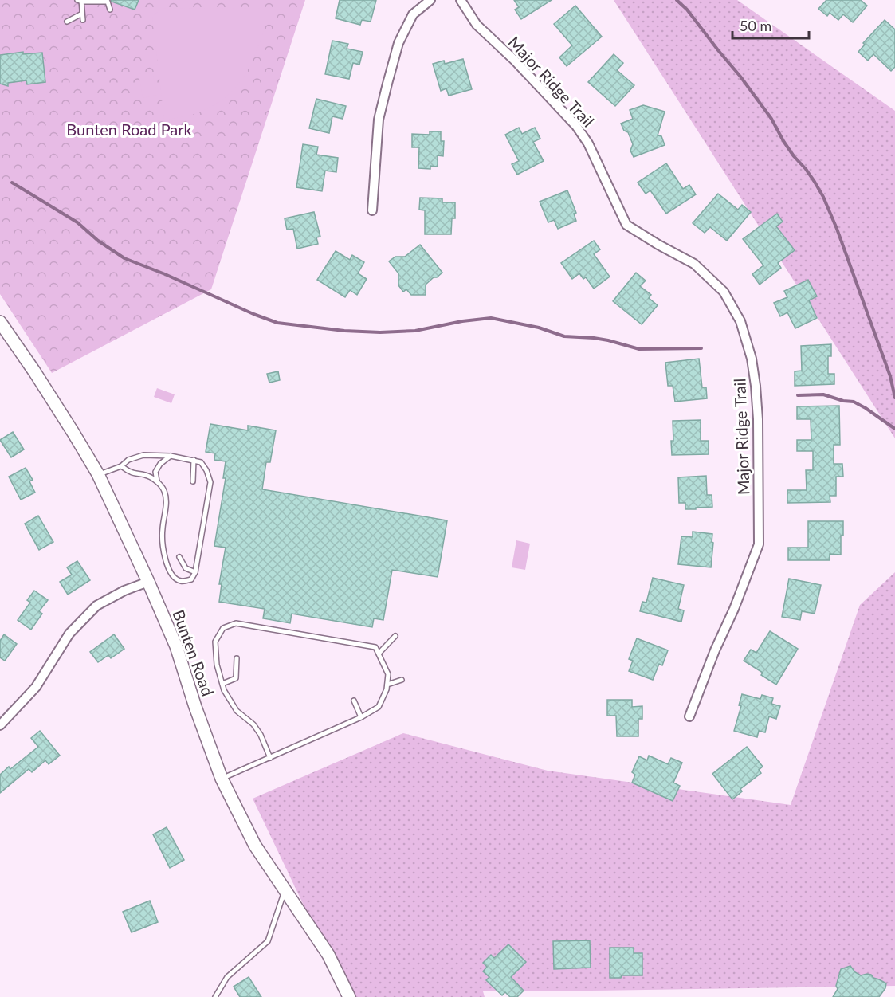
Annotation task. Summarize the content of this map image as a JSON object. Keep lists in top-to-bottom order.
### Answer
{
  "streets": {
    "street": ["Major Ridge Trail", "Bunten Road"]
  },
  "parks": ["Bunten Road Park"],
  "scale_bar": "50 m"
}
